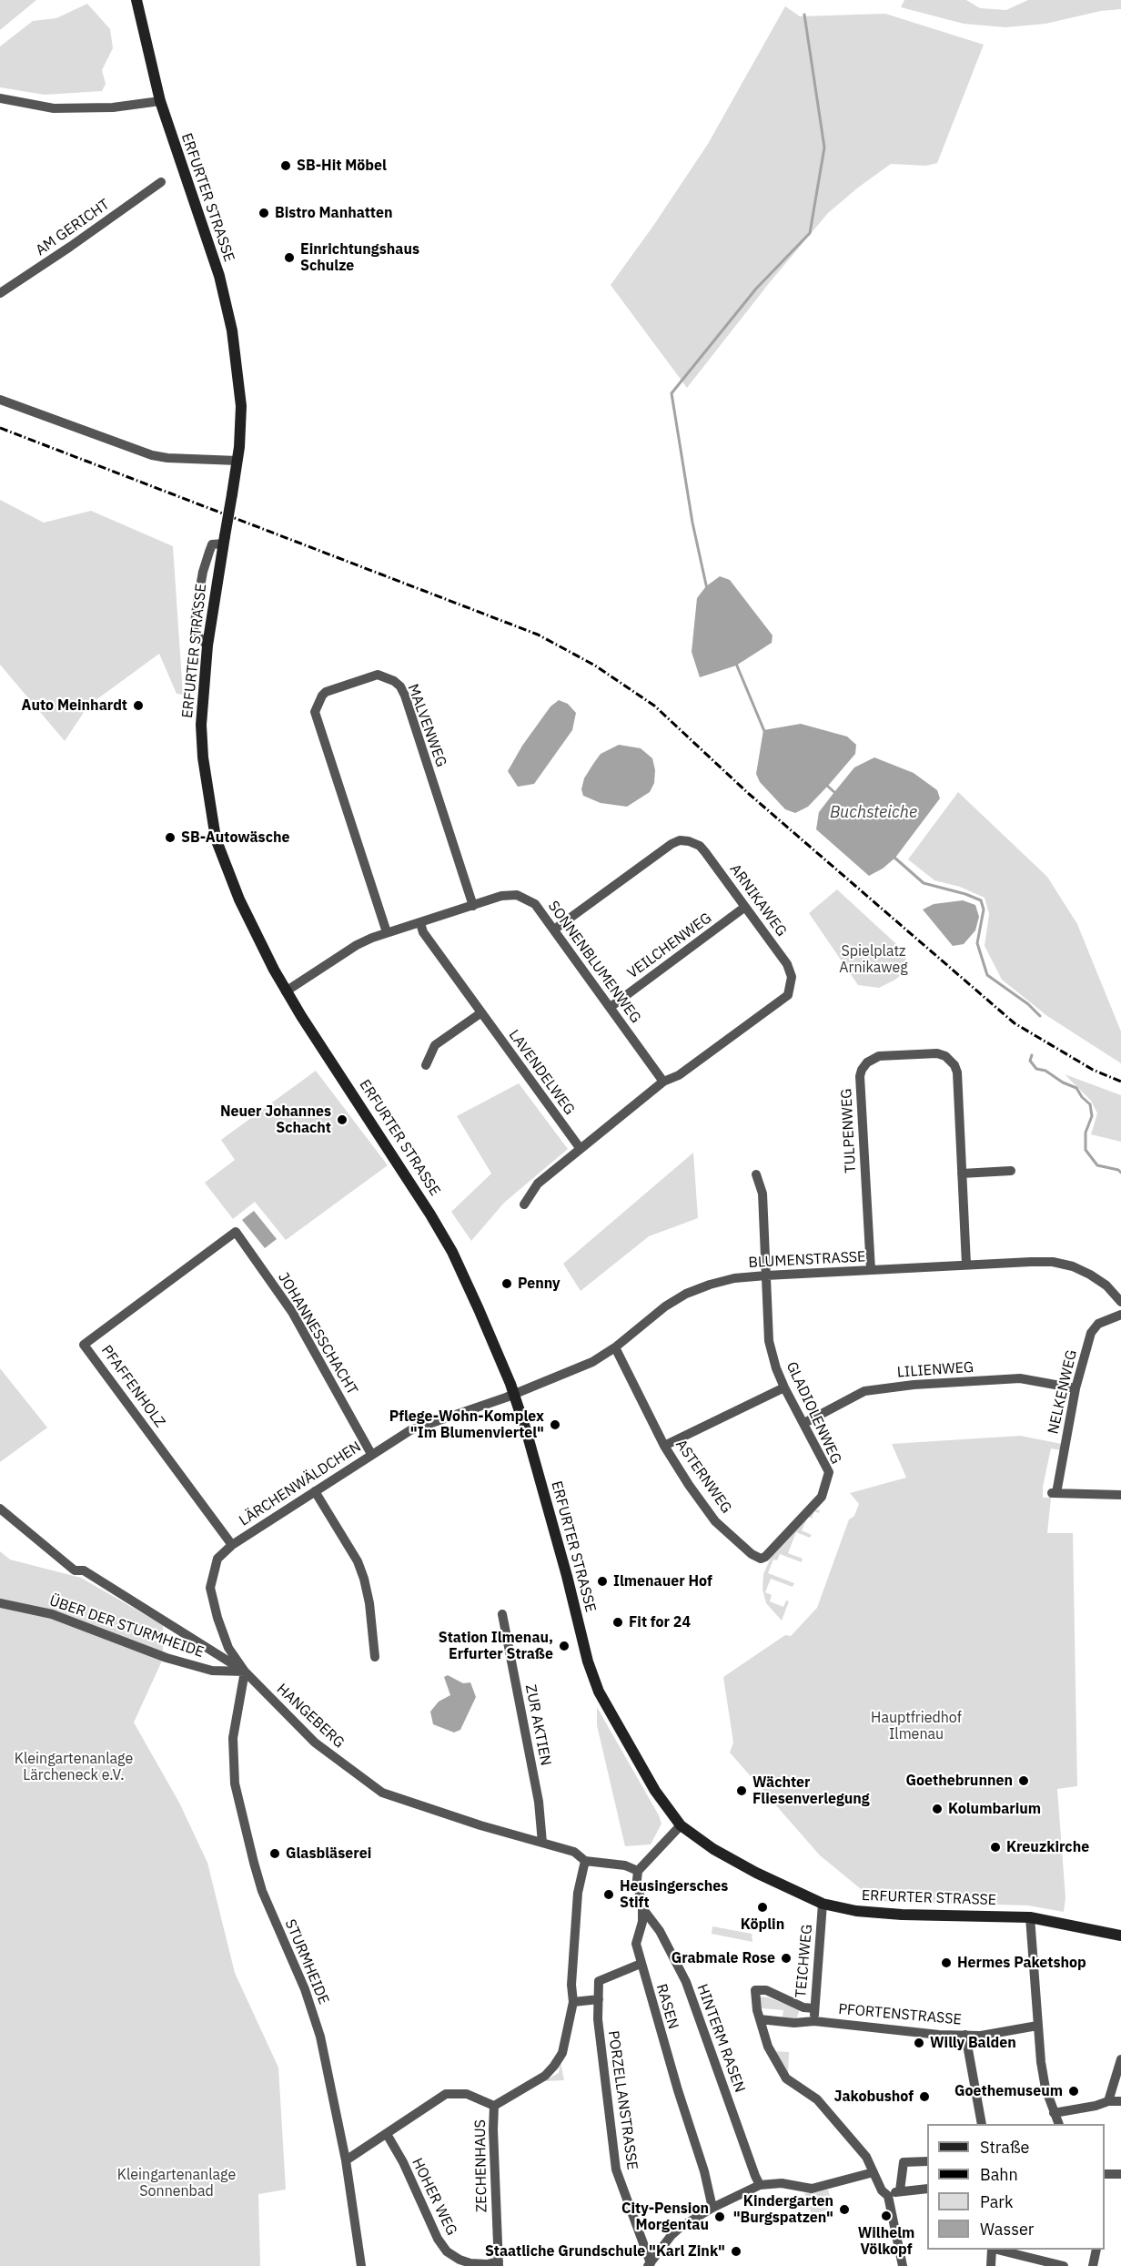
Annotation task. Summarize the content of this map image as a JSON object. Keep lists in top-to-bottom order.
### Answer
{
  "streets": {
    "main road": ["ERFURTER STRASSE"],
    "street": [
      "AM GERICHT",
      "MALVENWEG",
      "ARNIKAWEG",
      "VEILCHENWEG",
      "SONNENBLUMENWEG",
      "LAVENDELWEG",
      "TULPENWEG",
      "BLUMENSTRASSE",
      "JOHANNESSCHACHT",
      "LILIENWEG",
      "PFAFFENHOLZ",
      "NELKENWEG",
      "GLADIOLENWEG",
      "ASTERNWEG",
      "LÄRCHENWÄLDCHEN",
      "ÜBER DER STURMHEIDE",
      "HANGEBERG",
      "ZUR AKTIEN",
      "TEICHWEG",
      "STURMHEIDE",
      "RASEN",
      "PFORTENSTRASSE",
      "HINTERM RASEN",
      "PORZELLANSTRASSE",
      "ZECHENHAUS",
      "HOHER WEG"
    ]
  },
  "crossings": [
    ["ERFURTER STRASSE", "SONNENBLUMENWEG"],
    ["ERFURTER STRASSE", "BLUMENSTRASSE"],
    ["ERFURTER STRASSE", "LÄRCHENWÄLDCHEN"],
    ["ERFURTER STRASSE", "TEICHWEG"],
    ["MALVENWEG", "SONNENBLUMENWEG"],
    ["ARNIKAWEG", "VEILCHENWEG"],
    ["ARNIKAWEG", "SONNENBLUMENWEG"],
    ["VEILCHENWEG", "SONNENBLUMENWEG"],
    ["SONNENBLUMENWEG", "LAVENDELWEG"],
    ["TULPENWEG", "BLUMENSTRASSE"],
    ["BLUMENSTRASSE", "GLADIOLENWEG"],
    ["BLUMENSTRASSE", "ASTERNWEG"],
    ["BLUMENSTRASSE", "LÄRCHENWÄLDCHEN"],
    ["JOHANNESSCHACHT", "PFAFFENHOLZ"],
    ["JOHANNESSCHACHT", "LÄRCHENWÄLDCHEN"],
    ["LILIENWEG", "NELKENWEG"],
    ["LILIENWEG", "GLADIOLENWEG"],
    ["PFAFFENHOLZ", "LÄRCHENWÄLDCHEN"],
    ["GLADIOLENWEG", "ASTERNWEG"],
    ["LÄRCHENWÄLDCHEN", "ÜBER DER STURMHEIDE"],
    ["LÄRCHENWÄLDCHEN", "HANGEBERG"],
    ["LÄRCHENWÄLDCHEN", "STURMHEIDE"],
    ["ÜBER DER STURMHEIDE", "HANGEBERG"],
    ["ÜBER DER STURMHEIDE", "STURMHEIDE"],
    ["HANGEBERG", "ZUR AKTIEN"],
    ["HANGEBERG", "STURMHEIDE"],
    ["HANGEBERG", "RASEN"],
    ["TEICHWEG", "PFORTENSTRASSE"],
    ["STURMHEIDE", "ZECHENHAUS"],
    ["RASEN", "HINTERM RASEN"],
    ["RASEN", "PORZELLANSTRASSE"],
    ["ZECHENHAUS", "HOHER WEG"]
  ],
  "water": ["Buchsteiche"],
  "parks": [
    "Spielplatz Arnikaweg",
    "Hauptfriedhof Ilmenau",
    "Kleingartenanlage Lärcheneck e.V.",
    "Kleingartenanlage Sonnenbad"
  ],
  "places": [
    "SB-Hit Möbel",
    "Bistro Manhatten",
    "Einrichtungshaus Schulze",
    "Auto Meinhardt",
    "SB-Autowäsche",
    "Neuer Johannes Schacht",
    "Penny",
    "Pflege-Wohn-Komplex \"Im Blumenviertel\"",
    "Ilmenauer Hof",
    "Fit for 24",
    "Station Ilmenau, Erfurter Straße",
    "Goethebrunnen",
    "Wächter Fliesenverlegung",
    "Kolumbarium",
    "Kreuzkirche",
    "Glasbläserei",
    "Heusingersches Stift",
    "Köplin",
    "Grabmale Rose",
    "Hermes Paketshop",
    "Willy Balden",
    "Goethemuseum",
    "Jakobushof",
    "Kindergarten \"Burgspatzen\"",
    "Wilhelm Völkopf",
    "City-Pension Morgentau",
    "Staatliche Grundschule \"Karl Zink\""
  ],
  "legend": [
    "Straße",
    "Bahn",
    "Park",
    "Wasser"
  ]
}
